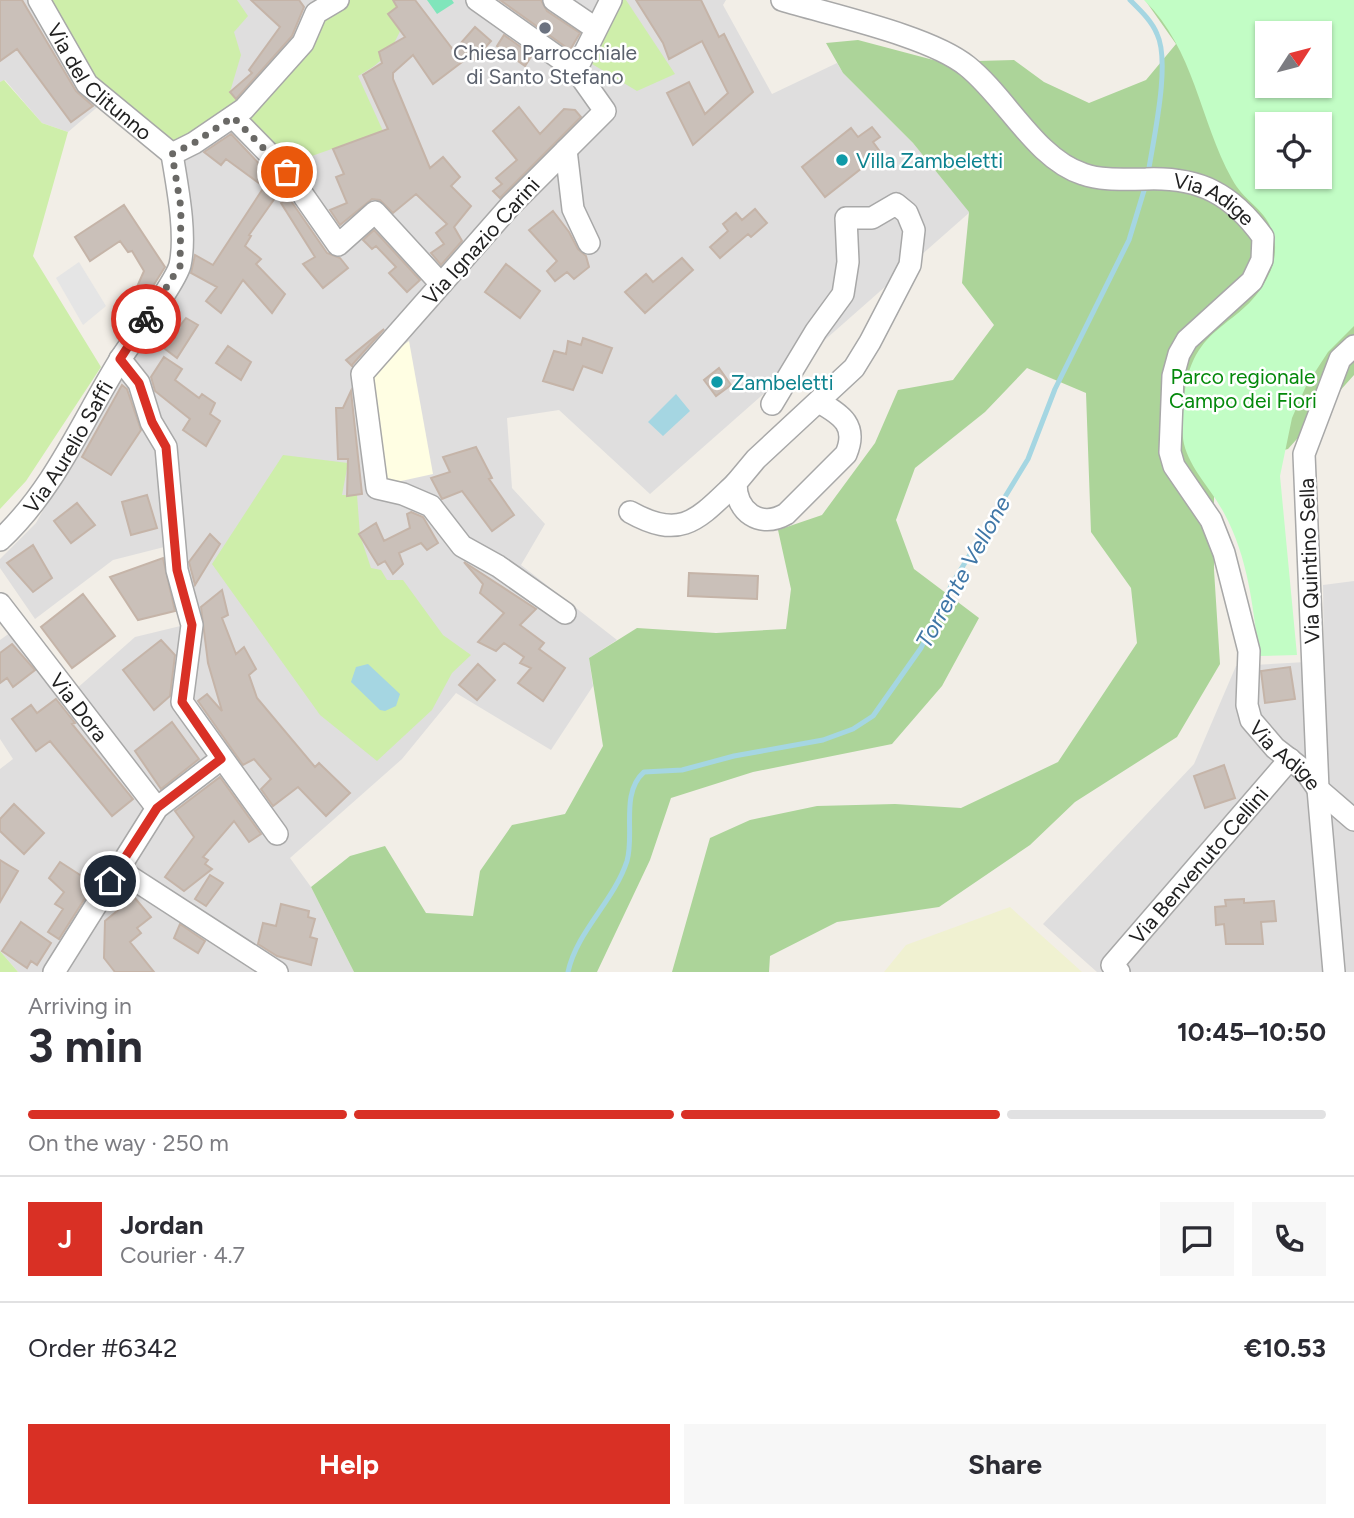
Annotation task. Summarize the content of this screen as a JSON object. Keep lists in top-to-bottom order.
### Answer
{
  "streets": {
    "street": [
      "Via del Clitunno",
      "Via Adige",
      "Via Ignazio Carini",
      "Via Aurelio Saffi",
      "Via Quintino Sella",
      "Via Dora",
      "Via Benvenuto Cellini"
    ]
  },
  "crossings": [
    ["Via del Clitunno", "Via Aurelio Saffi"],
    ["Via Adige", "Via Quintino Sella"],
    ["Via Adige", "Via Benvenuto Cellini"]
  ],
  "water": ["Torrente Vellone"],
  "parks": ["Parco regionale Campo dei Fiori"],
  "places": ["Chiesa Parrocchiale di Santo Stefano", "Villa Zambeletti", "Zambeletti"],
  "north": "top right",
  "page": {
    "heading": ["3 min", "Arriving in", "10:45–10:50"],
    "panel": [
      "Jordan",
      "Courier · 4.7",
      "Order #6342",
      "€10.53"
    ],
    "bar": "On the way · 250 m",
    "round": "J",
    "buttons": ["Help", "Share"]
  }
}
